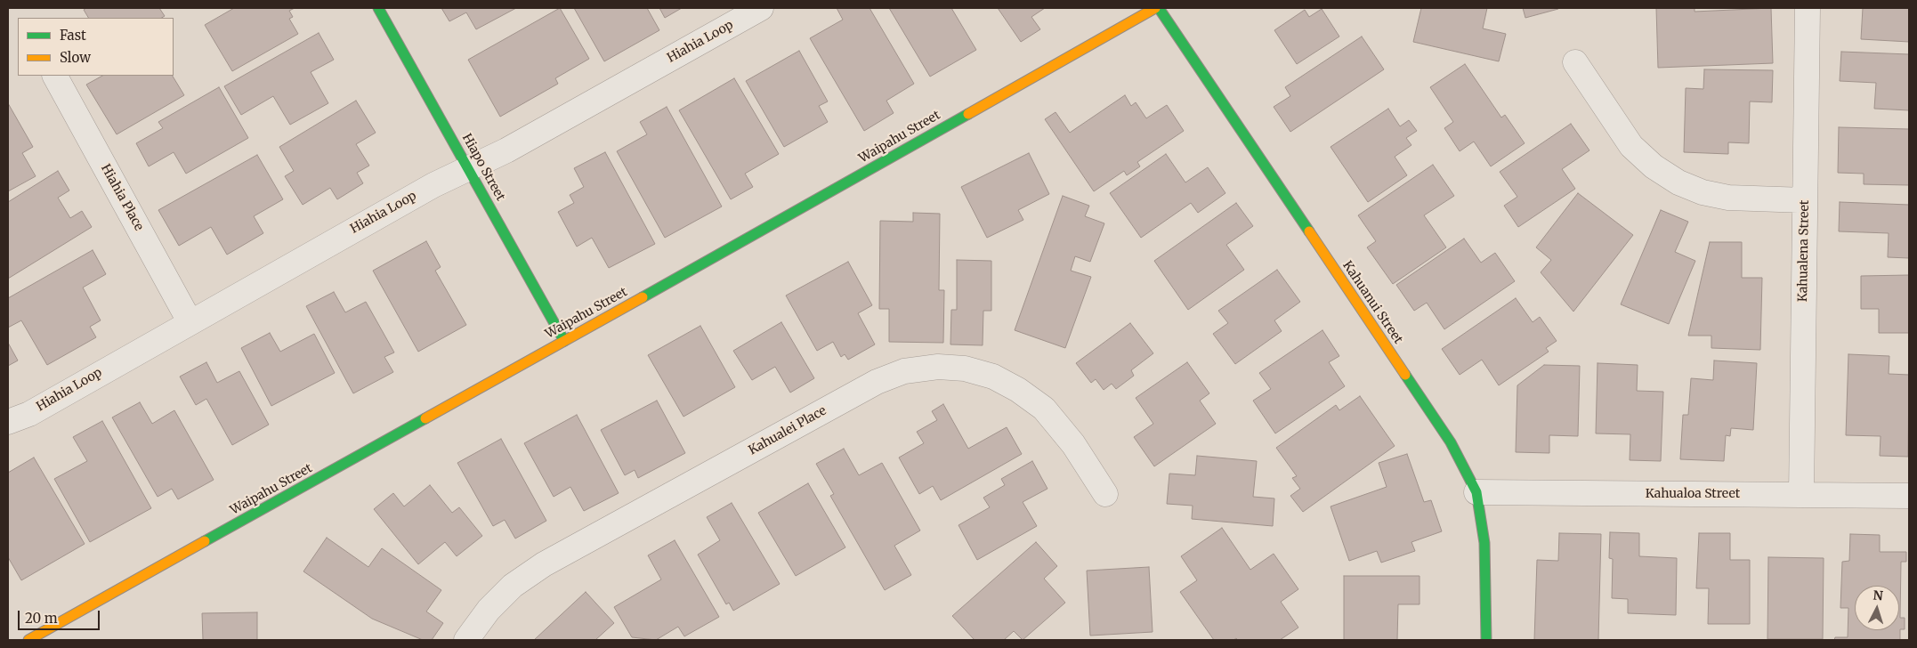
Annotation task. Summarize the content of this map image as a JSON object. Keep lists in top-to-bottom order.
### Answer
{
  "streets": {
    "street": [
      "Hiahia Loop",
      "Waipahu Street",
      "Hiapo Street",
      "Hiahia Place",
      "Kahualena Street",
      "Kahuanui Street",
      "Kahualei Place",
      "Kahualoa Street"
    ]
  },
  "crossings": [
    ["Hiahia Loop", "Hiapo Street"],
    ["Hiahia Loop", "Hiahia Place"],
    ["Waipahu Street", "Hiapo Street"],
    ["Waipahu Street", "Kahuanui Street"],
    ["Kahualena Street", "Kahualoa Street"],
    ["Kahuanui Street", "Kahualoa Street"]
  ],
  "legend": ["Fast", "Slow"],
  "scale_bar": "20 m",
  "north": "top"
}
